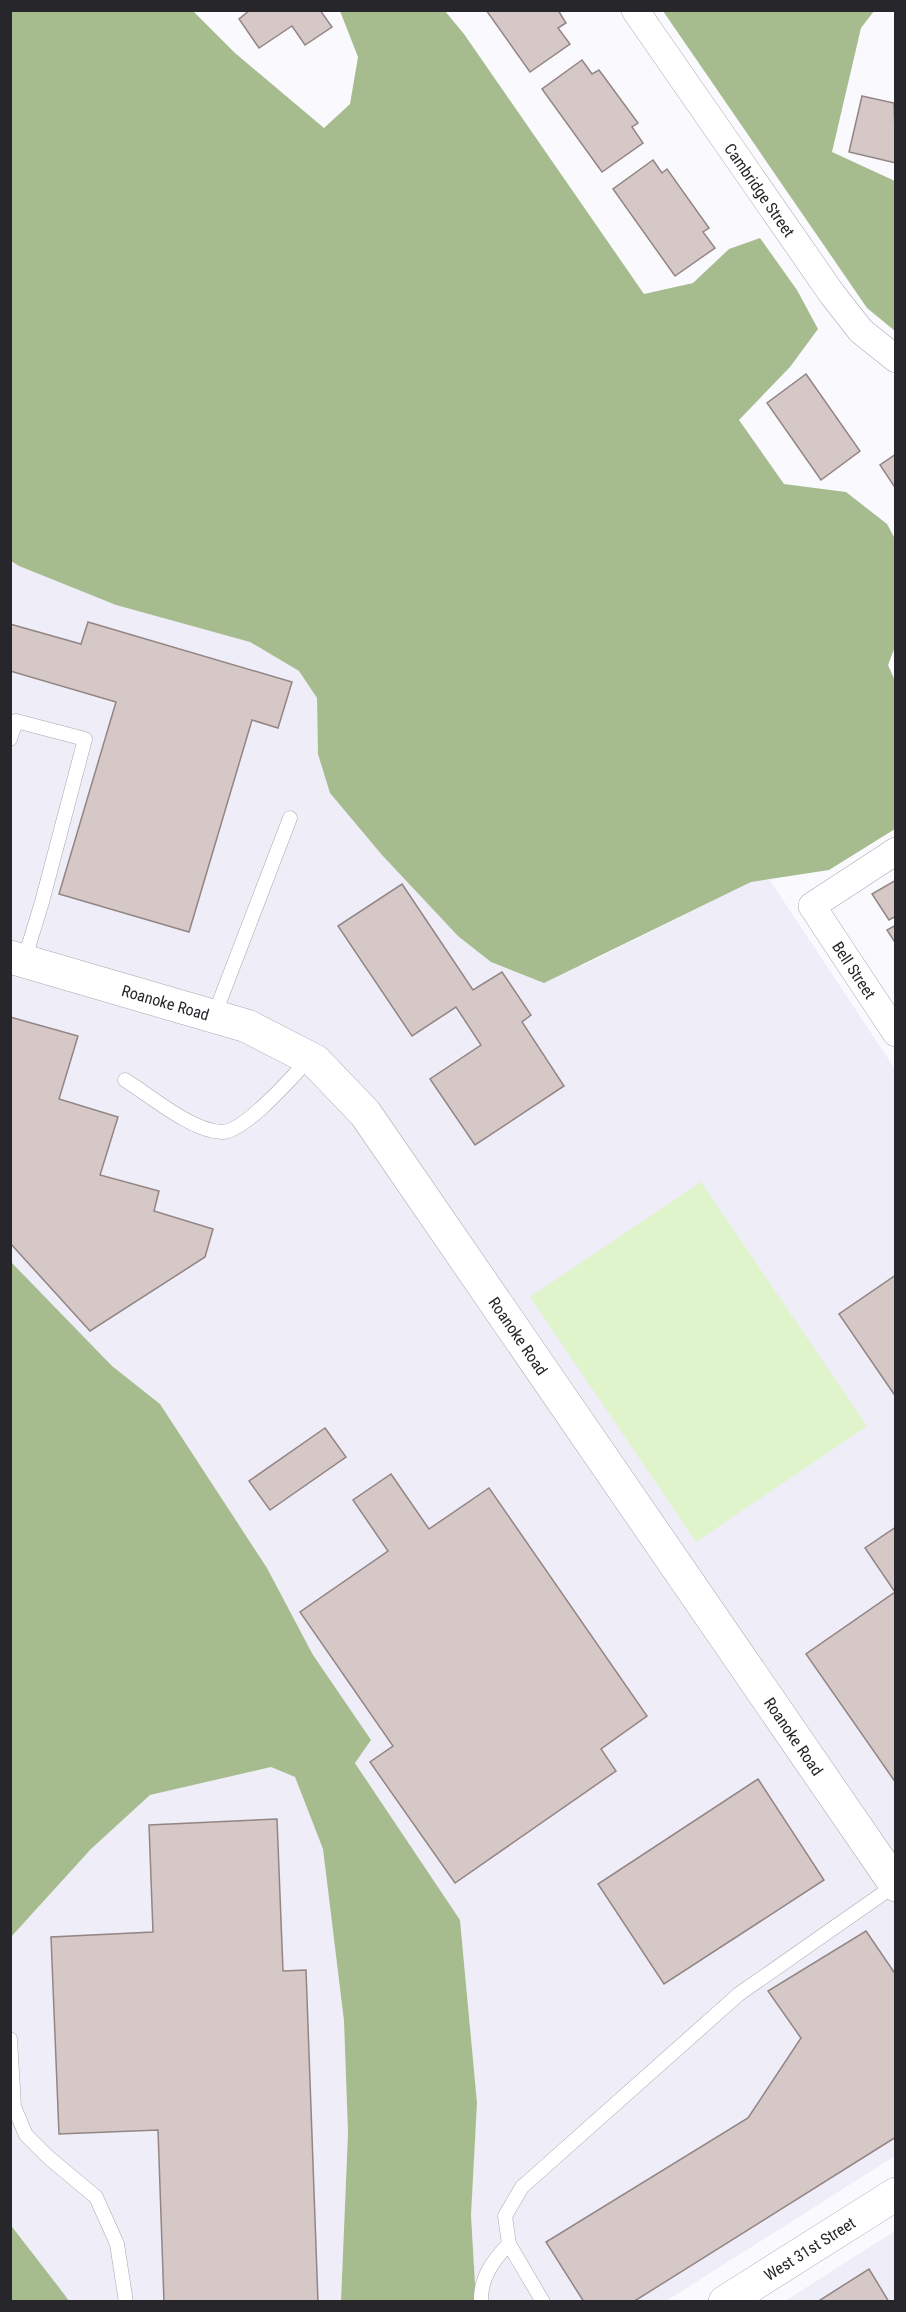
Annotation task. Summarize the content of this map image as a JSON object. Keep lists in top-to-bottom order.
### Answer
{
  "streets": {
    "street": [
      "Cambridge Street",
      "Bell Street",
      "Roanoke Road",
      "West 31st Street"
    ]
  }
}
